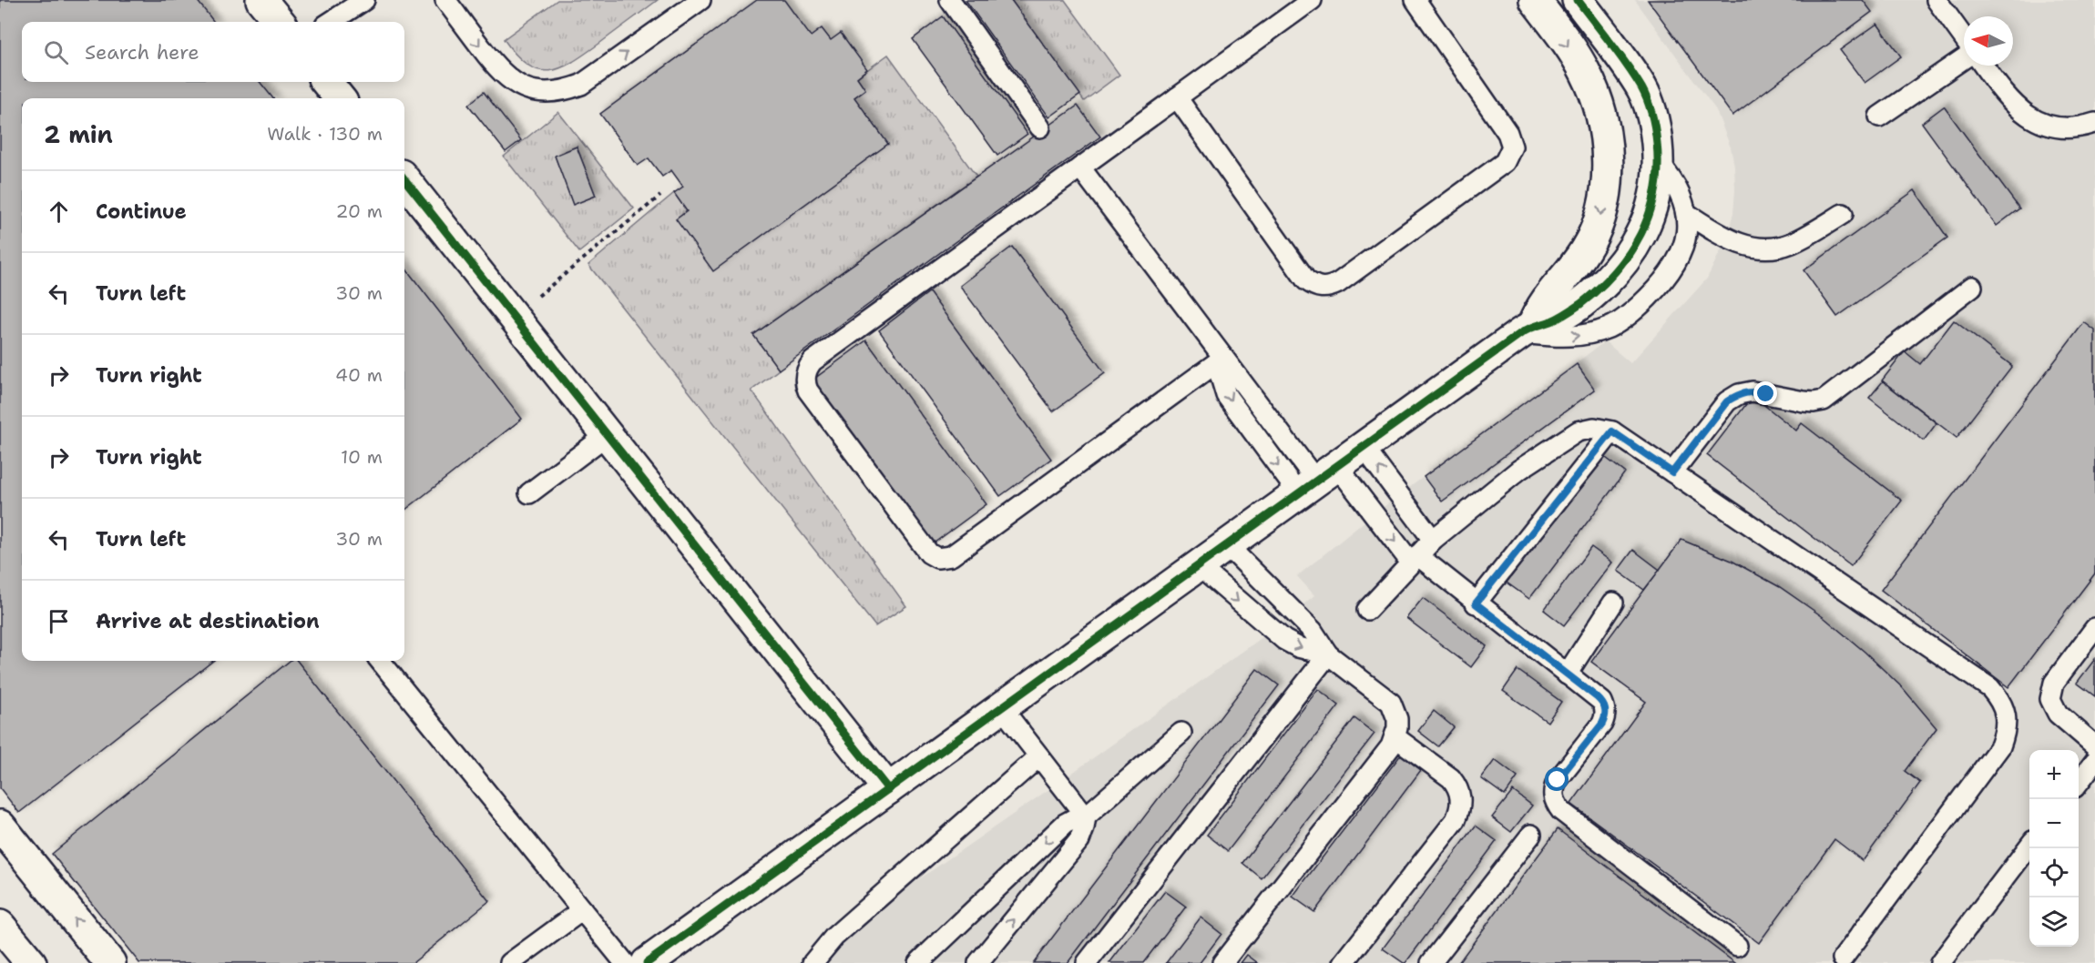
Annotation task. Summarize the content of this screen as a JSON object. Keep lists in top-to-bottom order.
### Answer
{
  "north": "left",
  "page": {
    "search": "Search here",
    "heading": ["2 min", "Walk · 130 m"],
    "list": [
      ["Continue", "20 m"],
      ["Turn left", "30 m"],
      ["Turn right", "40 m"],
      ["Turn right", "10 m"],
      ["Turn left", "30 m"],
      "Arrive at destination"
    ],
    "map_buttons": ["+", "−"]
  }
}
